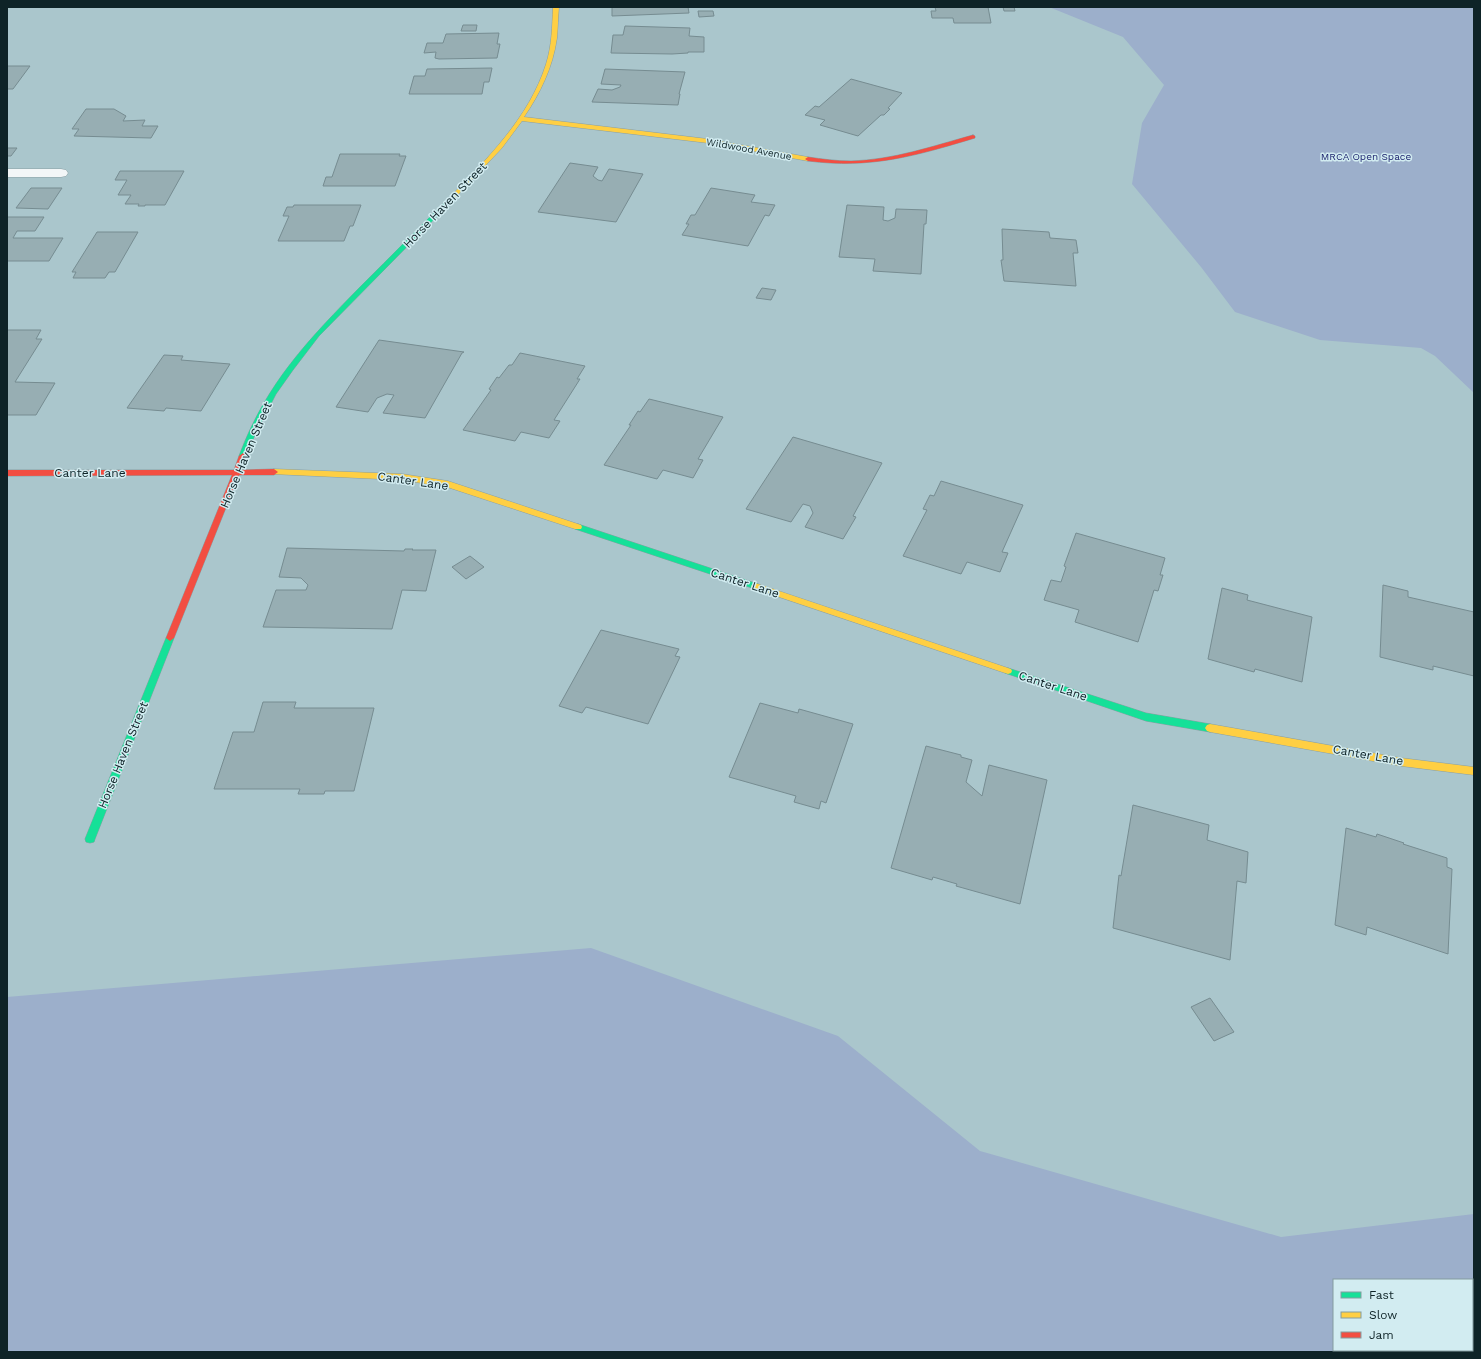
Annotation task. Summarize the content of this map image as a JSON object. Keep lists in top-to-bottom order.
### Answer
{
  "streets": {
    "street": ["Wildwood Avenue", "Horse Haven Street", "Canter Lane"]
  },
  "crossings": [
    ["Wildwood Avenue", "Horse Haven Street"],
    ["Horse Haven Street", "Canter Lane"]
  ],
  "parks": ["MRCA Open Space"],
  "legend": ["Fast", "Slow", "Jam"]
}
